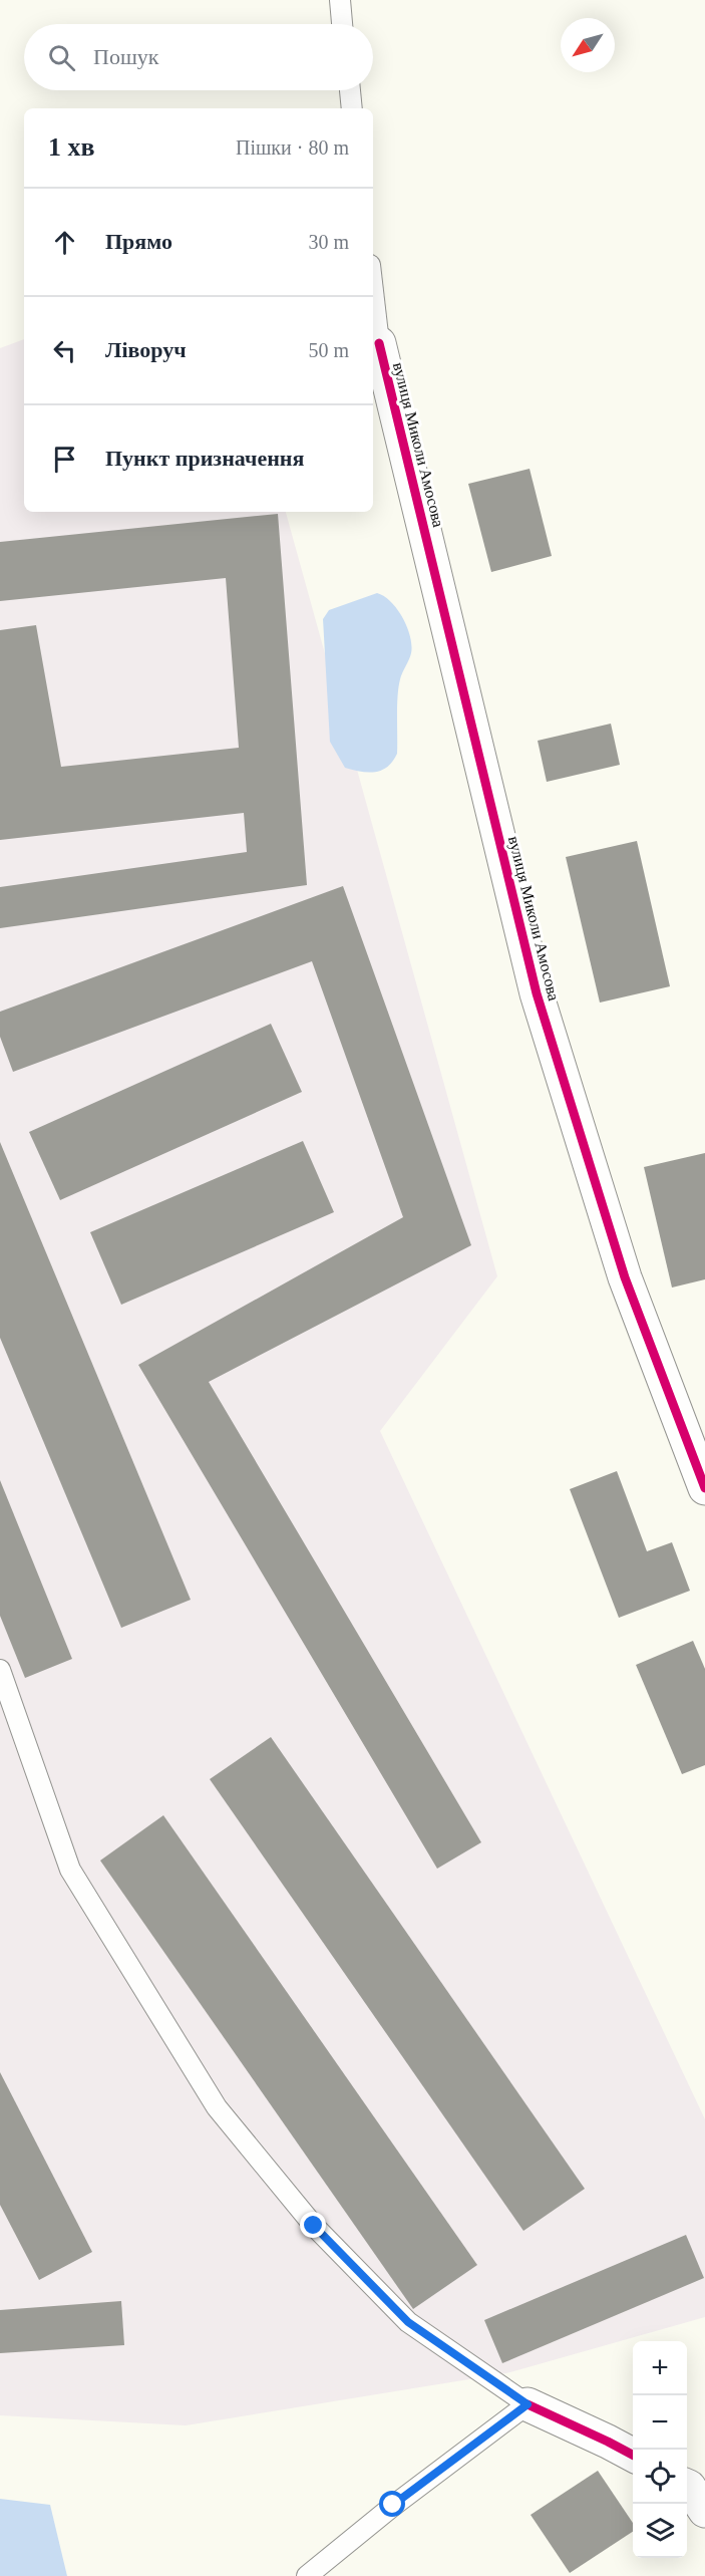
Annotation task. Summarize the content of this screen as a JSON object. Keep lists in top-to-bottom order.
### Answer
{
  "streets": {
    "street": ["вулиця Миколи Амосова"]
  },
  "north": "bottom left",
  "page": {
    "search": "Пошук",
    "heading": ["1 хв", "Пішки · 80 m"],
    "list": [
      ["Прямо", "30 m"],
      ["Ліворуч", "50 m"],
      "Пункт призначення"
    ],
    "map_buttons": ["+", "−"]
  }
}
